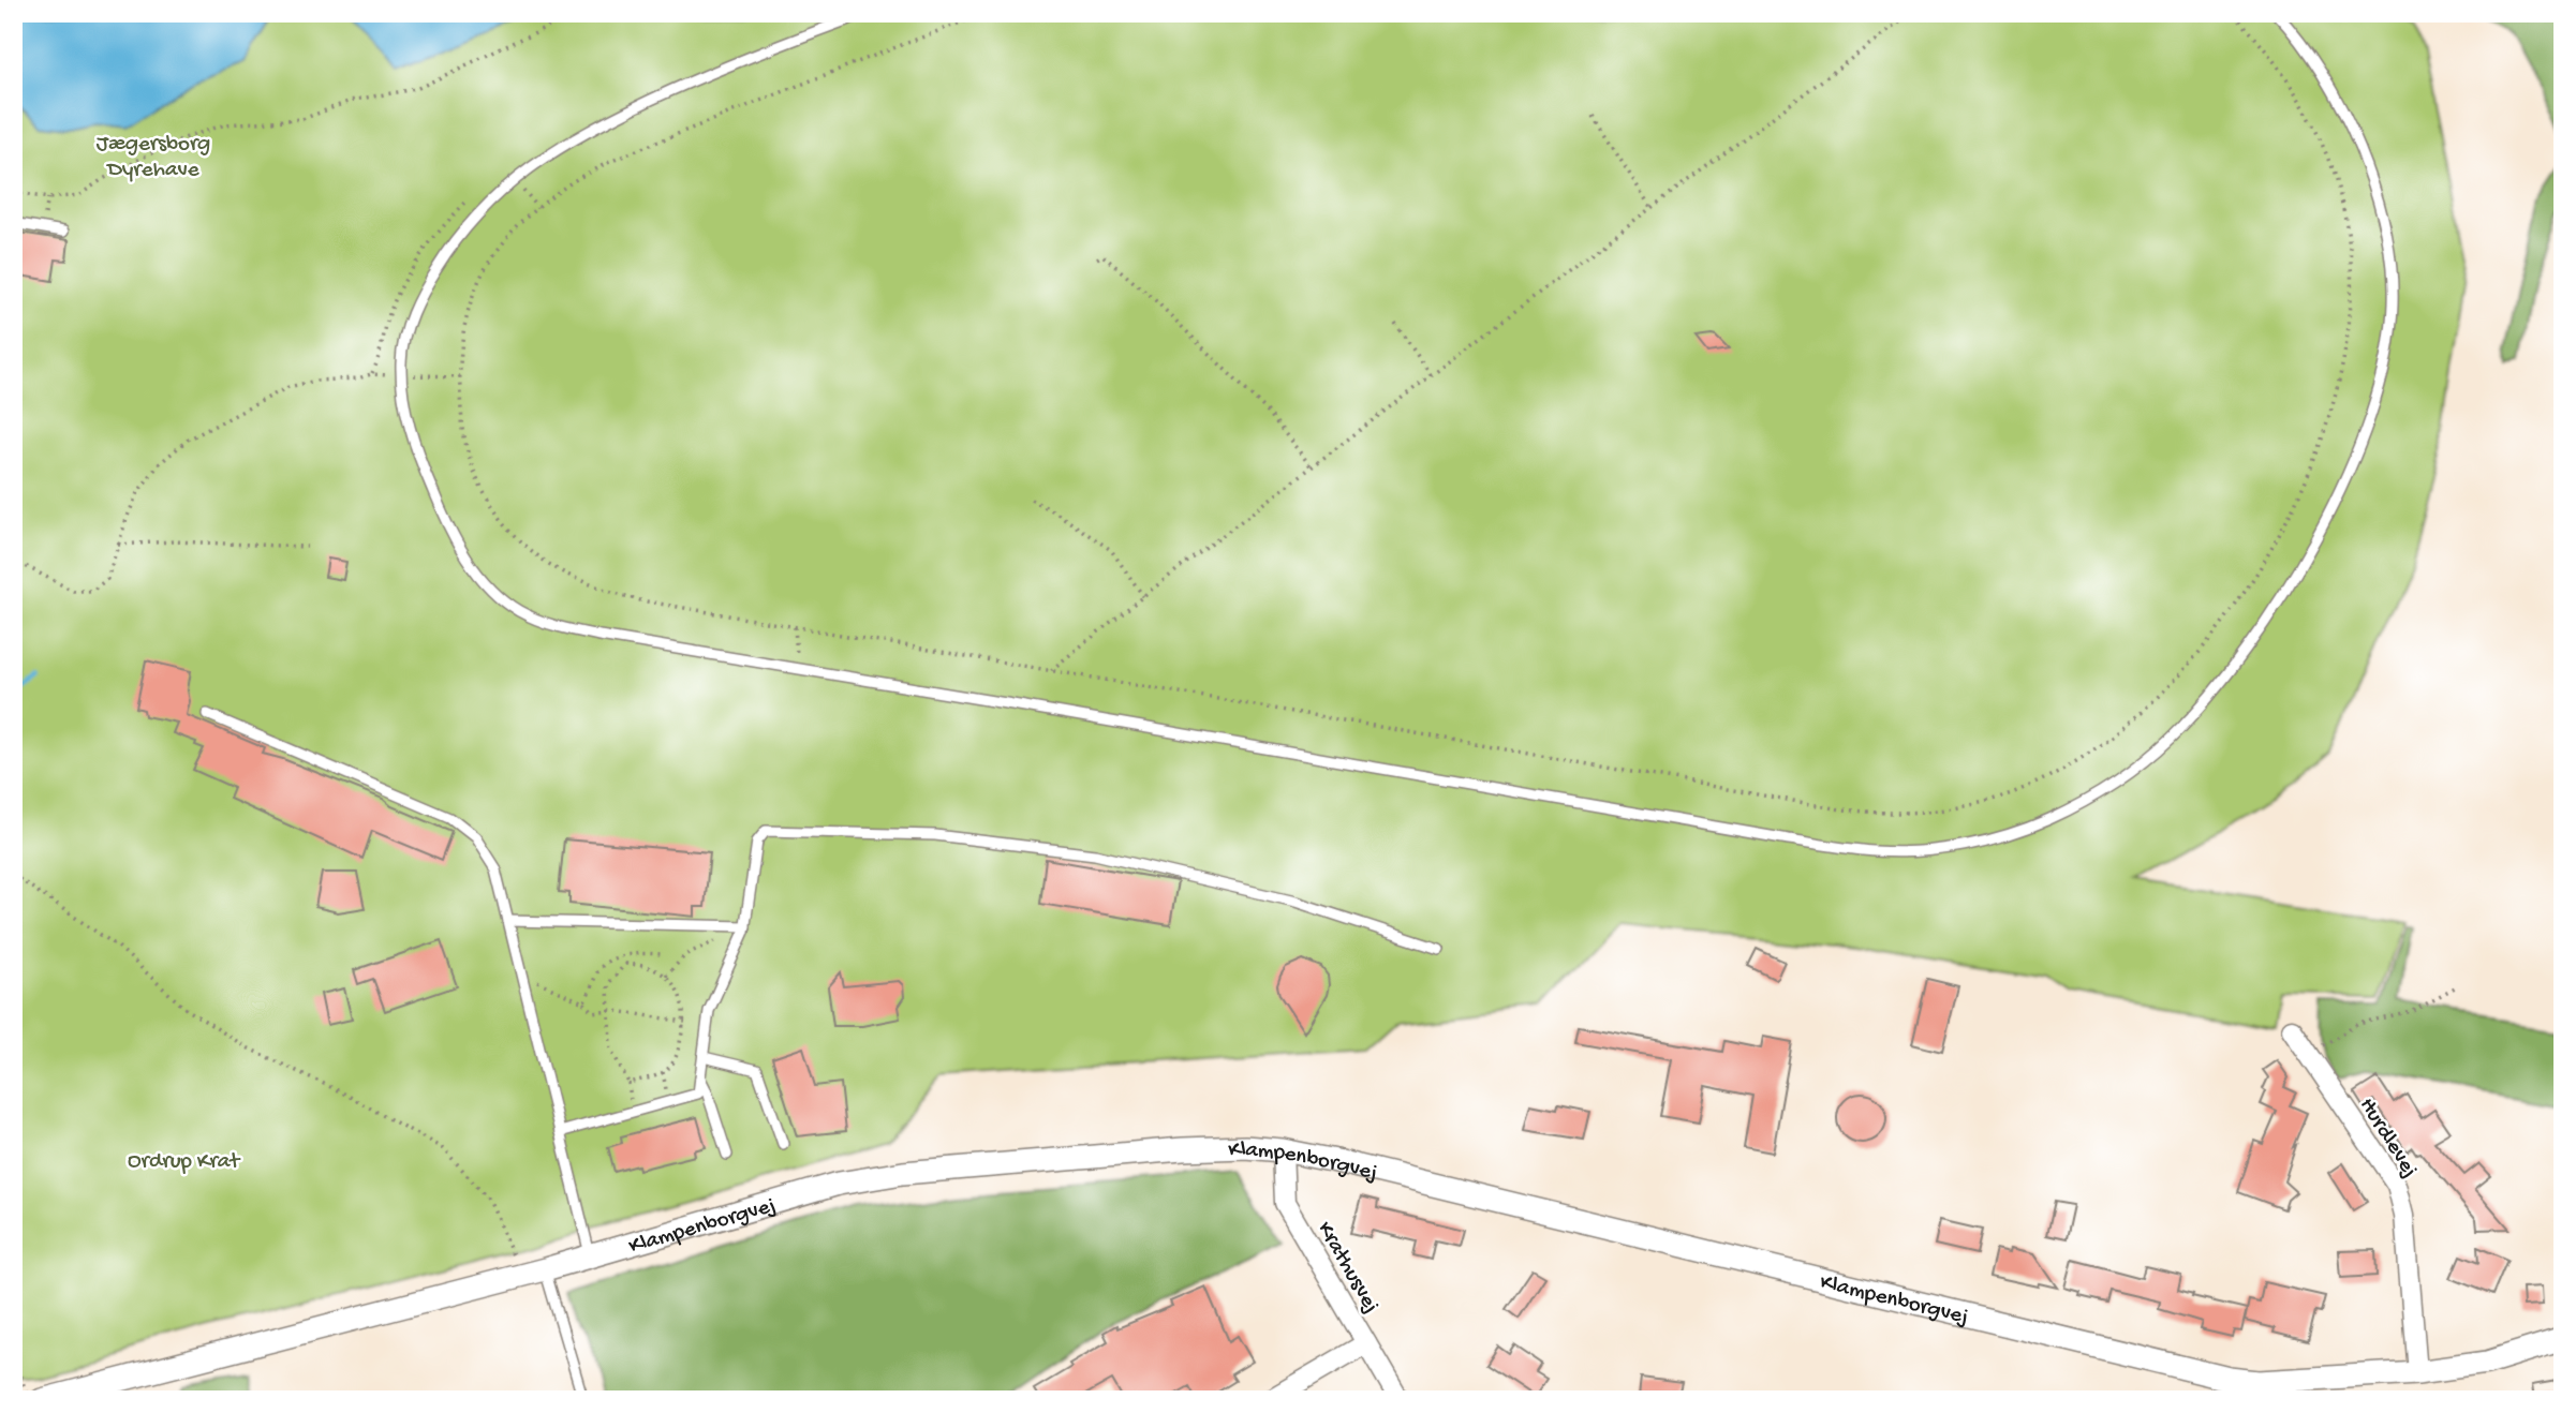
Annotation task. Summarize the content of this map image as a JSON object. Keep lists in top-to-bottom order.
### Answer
{
  "streets": {
    "street": ["Hurdlevej", "Klampenborgvej", "Krathusvej"]
  },
  "crossings": [
    ["Hurdlevej", "Klampenborgvej"],
    ["Klampenborgvej", "Krathusvej"]
  ],
  "parks": ["Jægersborg Dyrehave", "Ordrup Krat"]
}
